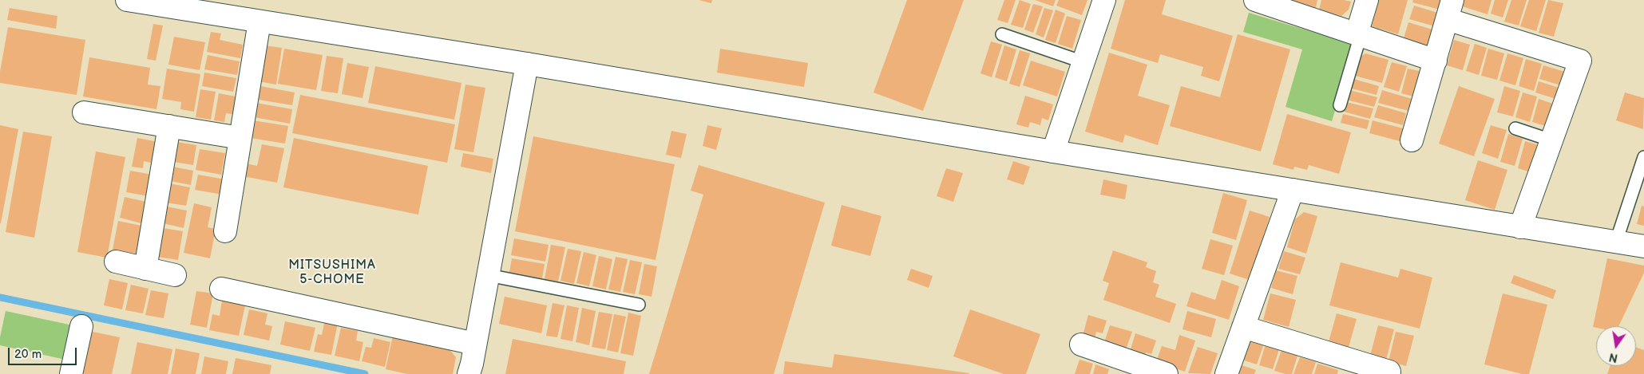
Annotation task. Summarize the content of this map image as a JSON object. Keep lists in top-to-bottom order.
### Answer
{
  "districts": ["MITSUSHIMA 5-CHOME"],
  "scale_bar": "20 m",
  "north": "bottom"
}
